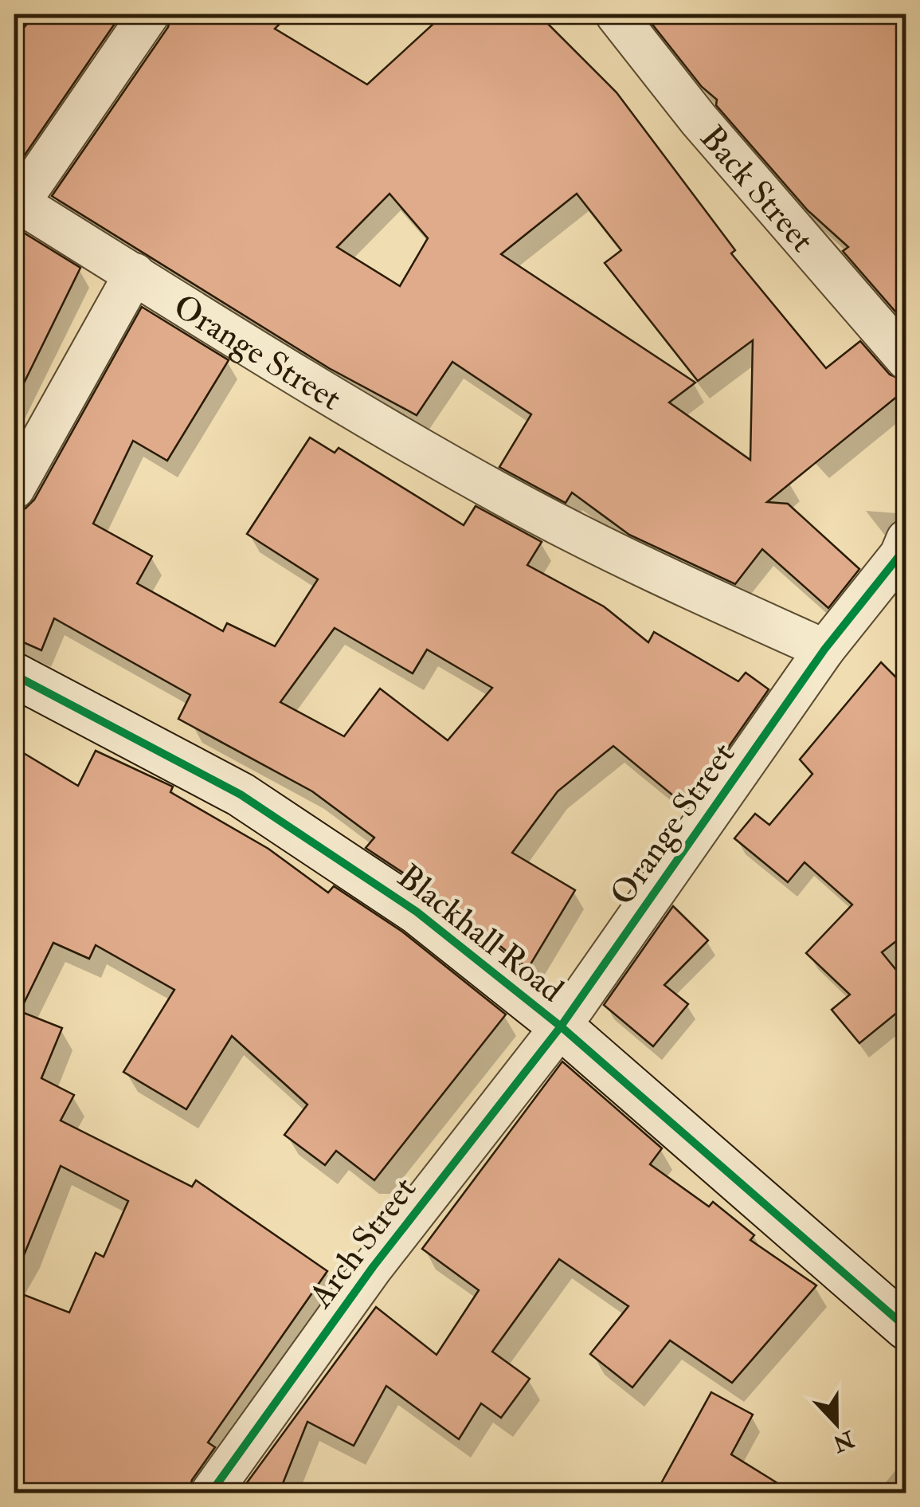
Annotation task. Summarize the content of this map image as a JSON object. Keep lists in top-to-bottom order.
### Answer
{
  "streets": {
    "street": [
      "Back Street",
      "Orange Street",
      "Blackhall Road",
      "Arch Street"
    ]
  },
  "crossings": [
    ["Orange Street", "Blackhall Road"],
    ["Orange Street", "Arch Street"],
    ["Blackhall Road", "Arch Street"]
  ],
  "north": "bottom"
}
